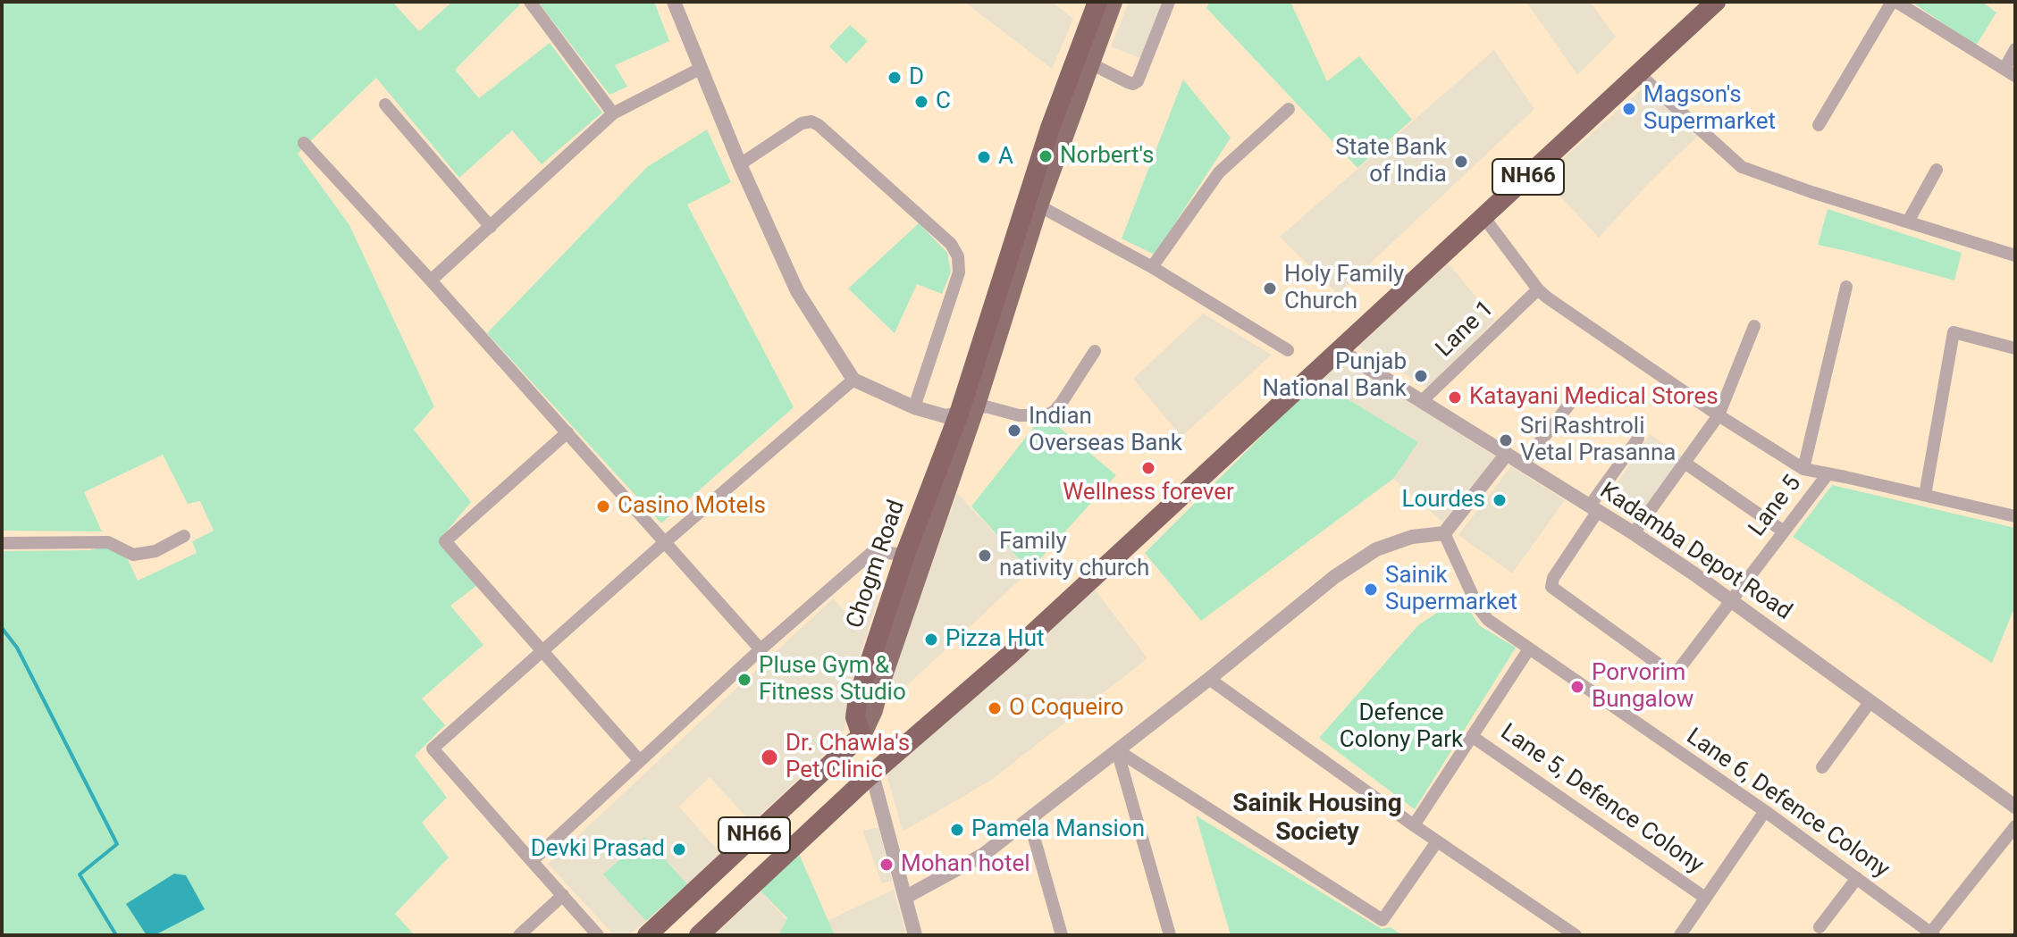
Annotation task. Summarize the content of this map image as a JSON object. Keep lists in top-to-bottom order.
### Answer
{
  "streets": {
    "highway": ["NH66", "Chogm Road"],
    "street": [
      "Lane 1",
      "Lane 5",
      "Kadamba Depot Road",
      "Lane 5, Defence Colony",
      "Lane 6, Defence Colony"
    ]
  },
  "crossings": [
    ["NH66", "Kadamba Depot Road"],
    ["Lane 1", "Kadamba Depot Road"],
    ["Lane 5", "Kadamba Depot Road"]
  ],
  "districts": ["Sainik Housing Society"],
  "parks": ["Defence Colony Park"],
  "places": [
    "D",
    "C",
    "Magson's Supermarket",
    "Norbert's",
    "A",
    "State Bank of India",
    "Holy Family Church",
    "Punjab National Bank",
    "Katayani Medical Stores",
    "Indian Overseas Bank",
    "Sri Rashtroli Vetal Prasanna",
    "Wellness forever",
    "Lourdes",
    "Casino Motels",
    "Family nativity church",
    "Sainik Supermarket",
    "Pizza Hut",
    "Pluse Gym & Fitness Studio",
    "Porvorim Bungalow",
    "O Coqueiro",
    "Dr. Chawla's Pet Clinic",
    "Pamela Mansion",
    "Devki Prasad",
    "Mohan hotel"
  ]
}
